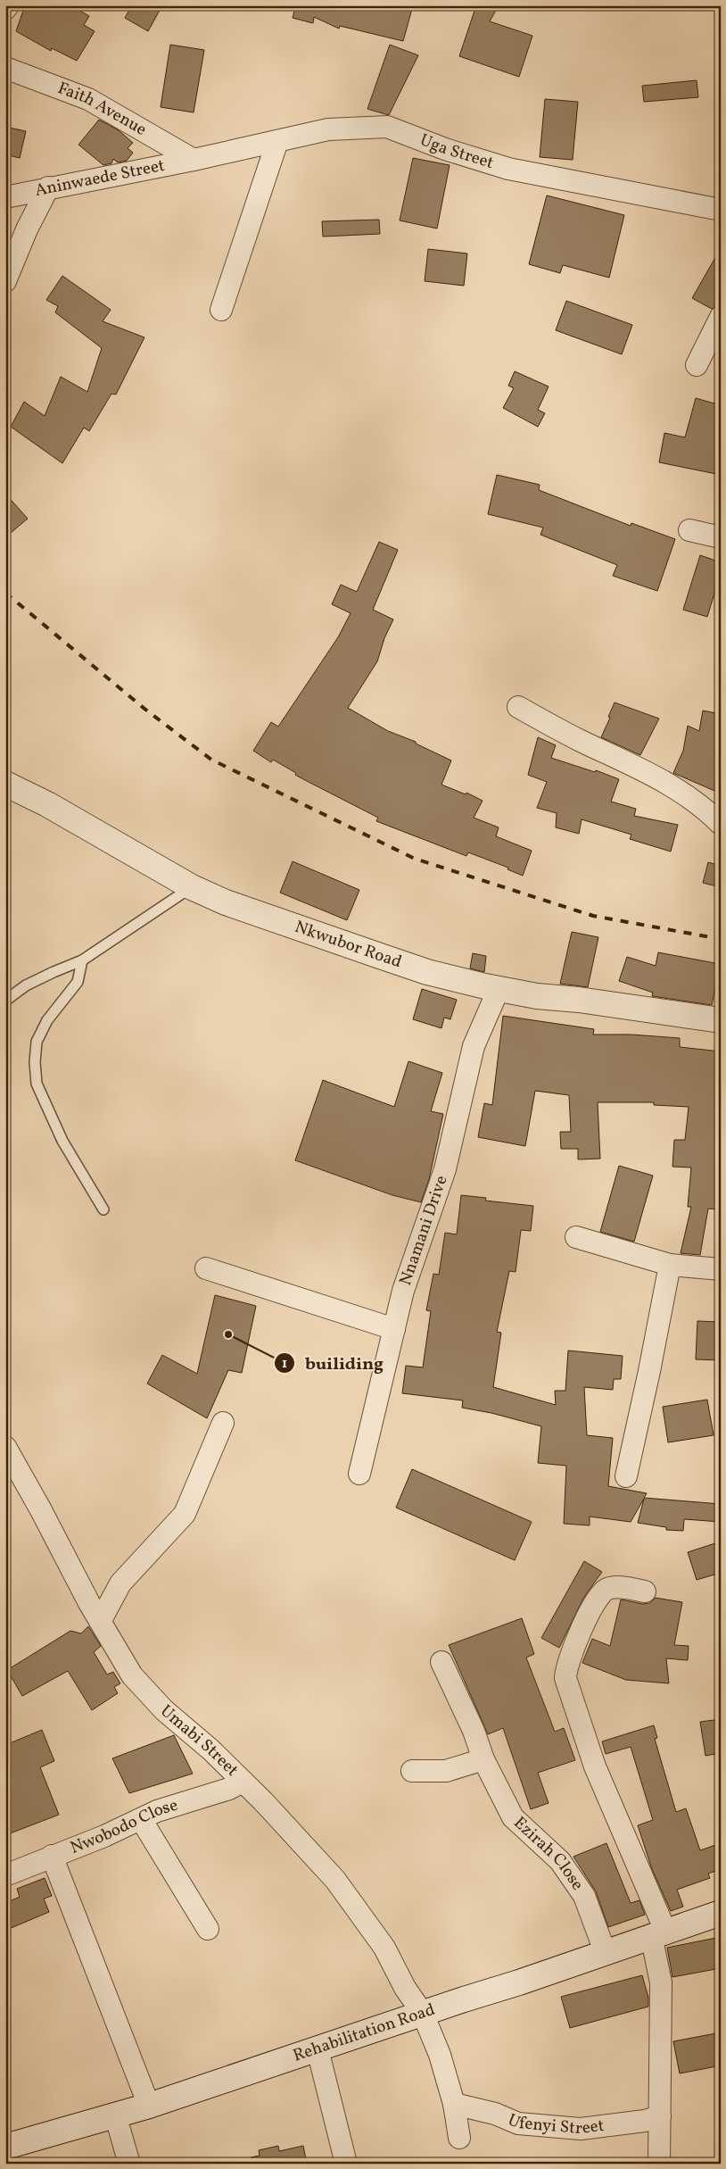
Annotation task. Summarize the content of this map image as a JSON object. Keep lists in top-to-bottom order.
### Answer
{
  "streets": {
    "street": [
      "Faith Avenue",
      "Uga Street",
      "Aninwaede Street",
      "Nkwubor Road",
      "Nnamani Drive",
      "Umabi Street",
      "Nwobodo Close",
      "Ezirah Close",
      "Rehabilitation Road",
      "Ufenyi Street"
    ]
  },
  "crossings": [
    ["Faith Avenue", "Uga Street"],
    ["Faith Avenue", "Aninwaede Street"],
    ["Uga Street", "Aninwaede Street"],
    ["Nkwubor Road", "Nnamani Drive"],
    ["Umabi Street", "Nwobodo Close"],
    ["Umabi Street", "Rehabilitation Road"],
    ["Umabi Street", "Ufenyi Street"],
    ["Ezirah Close", "Rehabilitation Road"]
  ],
  "places": ["builiding"]
}
